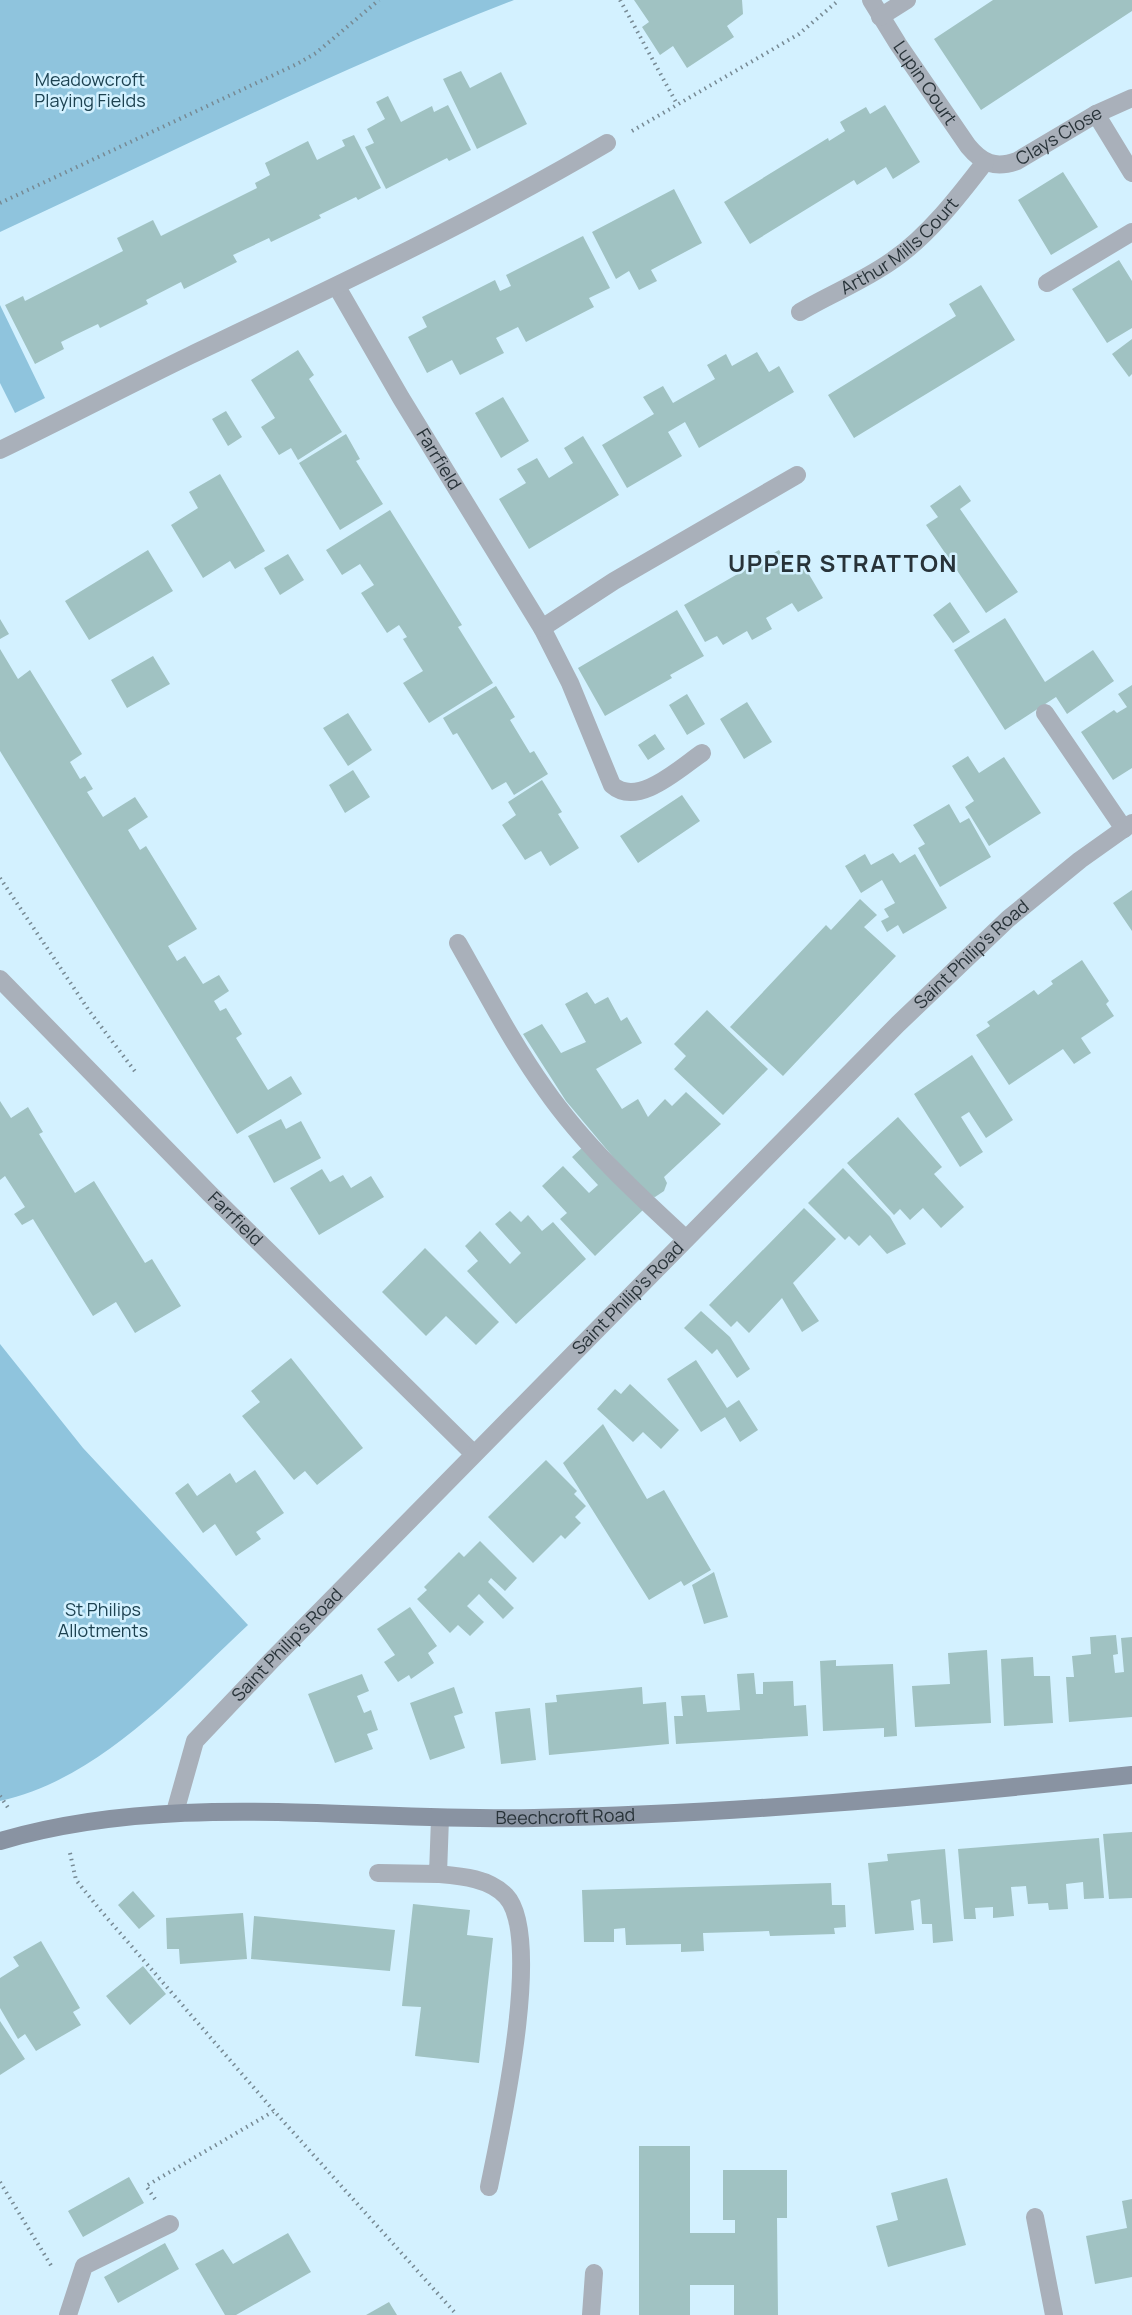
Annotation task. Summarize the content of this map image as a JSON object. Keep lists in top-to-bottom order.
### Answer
{
  "streets": {
    "main road": ["Beechcroft Road"],
    "street": [
      "Lupin Court",
      "Clays Close",
      "Arthur Mills Court",
      "Farrfield",
      "Saint Philip's Road"
    ]
  },
  "crossings": [
    ["Lupin Court", "Clays Close"],
    ["Lupin Court", "Arthur Mills Court"],
    ["Clays Close", "Arthur Mills Court"],
    ["Farrfield", "Saint Philip's Road"],
    ["Saint Philip's Road", "Beechcroft Road"]
  ],
  "districts": ["UPPER STRATTON"],
  "parks": ["Meadowcroft Playing Fields", "St Philips Allotments"]
}
